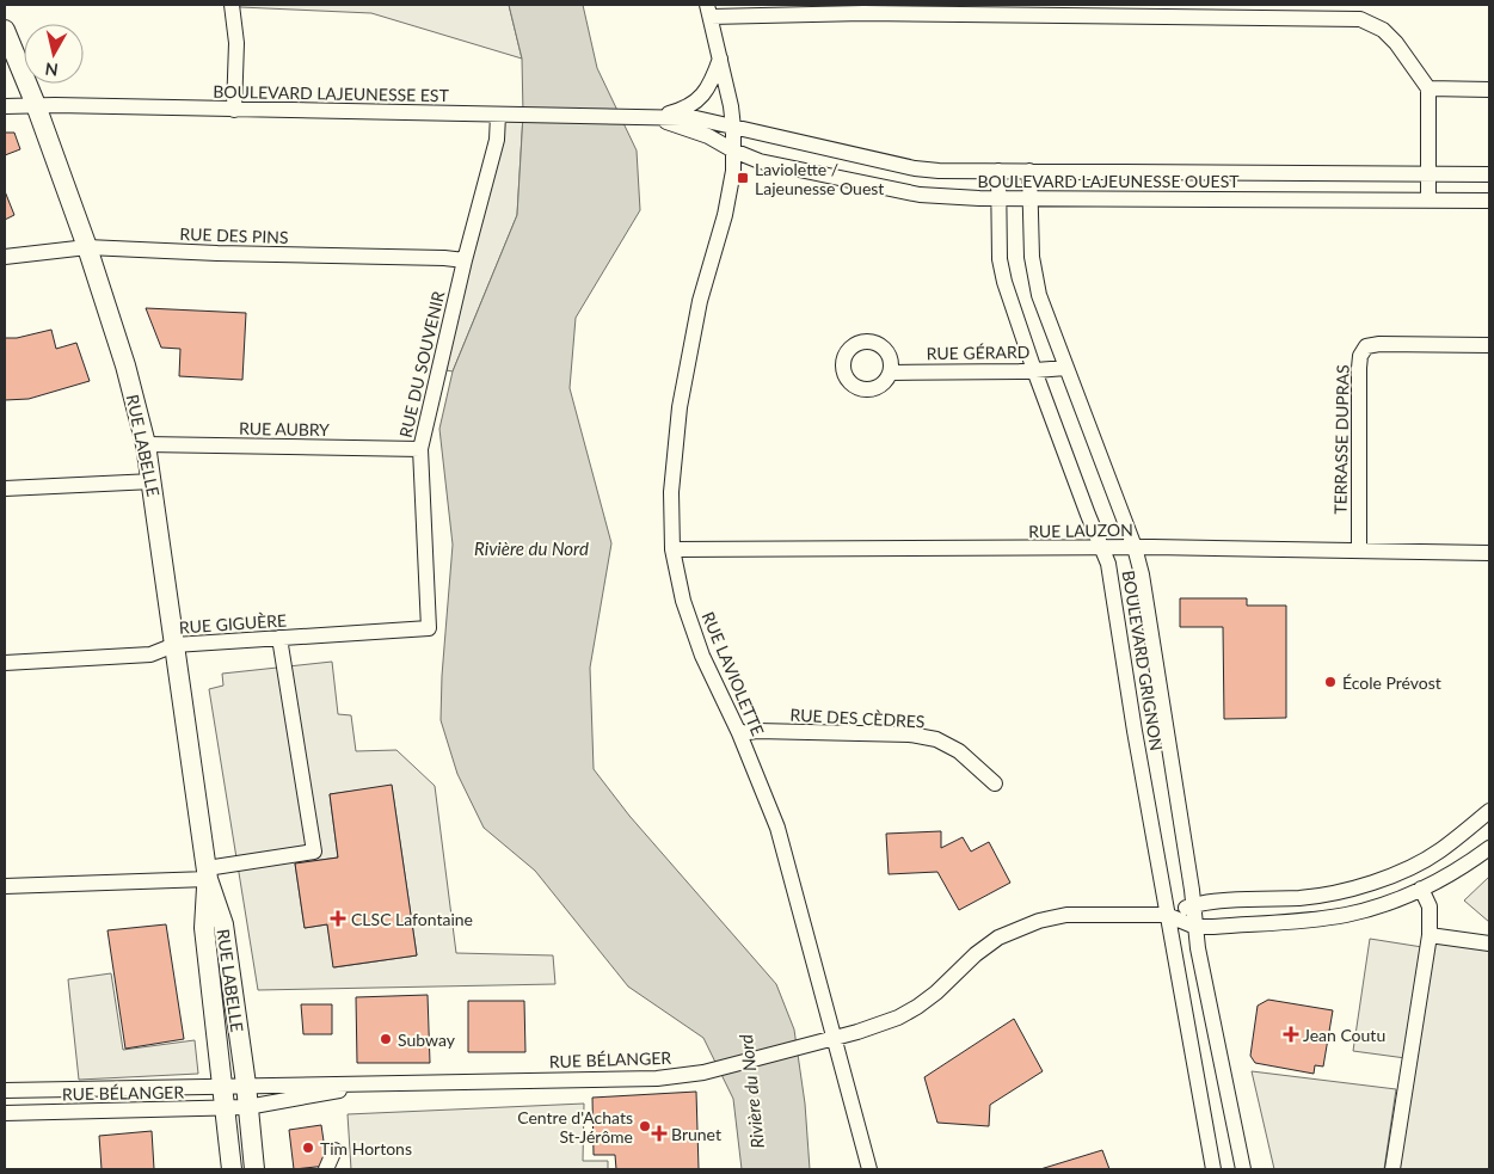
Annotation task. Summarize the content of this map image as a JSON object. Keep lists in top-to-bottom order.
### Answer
{
  "streets": {
    "main road": ["RUE LABELLE"],
    "street": [
      "BOULEVARD LAJEUNESSE EST",
      "BOULEVARD LAJEUNESSE OUEST",
      "RUE DES PINS",
      "RUE GÉRARD",
      "RUE DU SOUVENIR",
      "RUE AUBRY",
      "TERRASSE DUPRAS",
      "RUE LAUZON",
      "RUE GIGUÈRE",
      "BOULEVARD GRIGNON",
      "RUE LAVIOLETTE",
      "RUE DES CÈDRES",
      "RUE BÉLANGER"
    ]
  },
  "crossings": [
    ["BOULEVARD LAJEUNESSE EST", "BOULEVARD LAJEUNESSE OUEST"],
    ["BOULEVARD LAJEUNESSE EST", "RUE DU SOUVENIR"],
    ["BOULEVARD LAJEUNESSE EST", "RUE LABELLE"],
    ["BOULEVARD LAJEUNESSE EST", "RUE LAVIOLETTE"],
    ["BOULEVARD LAJEUNESSE OUEST", "BOULEVARD GRIGNON"],
    ["BOULEVARD LAJEUNESSE OUEST", "RUE LAVIOLETTE"],
    ["RUE DES PINS", "RUE DU SOUVENIR"],
    ["RUE DES PINS", "RUE LABELLE"],
    ["RUE GÉRARD", "BOULEVARD GRIGNON"],
    ["RUE DU SOUVENIR", "RUE AUBRY"],
    ["RUE DU SOUVENIR", "RUE GIGUÈRE"],
    ["RUE AUBRY", "RUE LABELLE"],
    ["TERRASSE DUPRAS", "RUE LAUZON"],
    ["RUE LABELLE", "RUE GIGUÈRE"],
    ["RUE LABELLE", "RUE BÉLANGER"],
    ["RUE LAUZON", "BOULEVARD GRIGNON"],
    ["RUE LAUZON", "RUE LAVIOLETTE"],
    ["BOULEVARD GRIGNON", "RUE BÉLANGER"],
    ["RUE LAVIOLETTE", "RUE DES CÈDRES"],
    ["RUE LAVIOLETTE", "RUE BÉLANGER"]
  ],
  "water": ["Rivière du Nord"],
  "places": {
    "transit": ["Laviolette / Lajeunesse Ouest"],
    "other": [
      "École Prévost",
      "Subway",
      "Centre d'Achats St-Jérôme",
      "Tim Hortons"
    ],
    "health": ["CLSC Lafontaine", "Jean Coutu", "Brunet"]
  },
  "north": "bottom"
}
